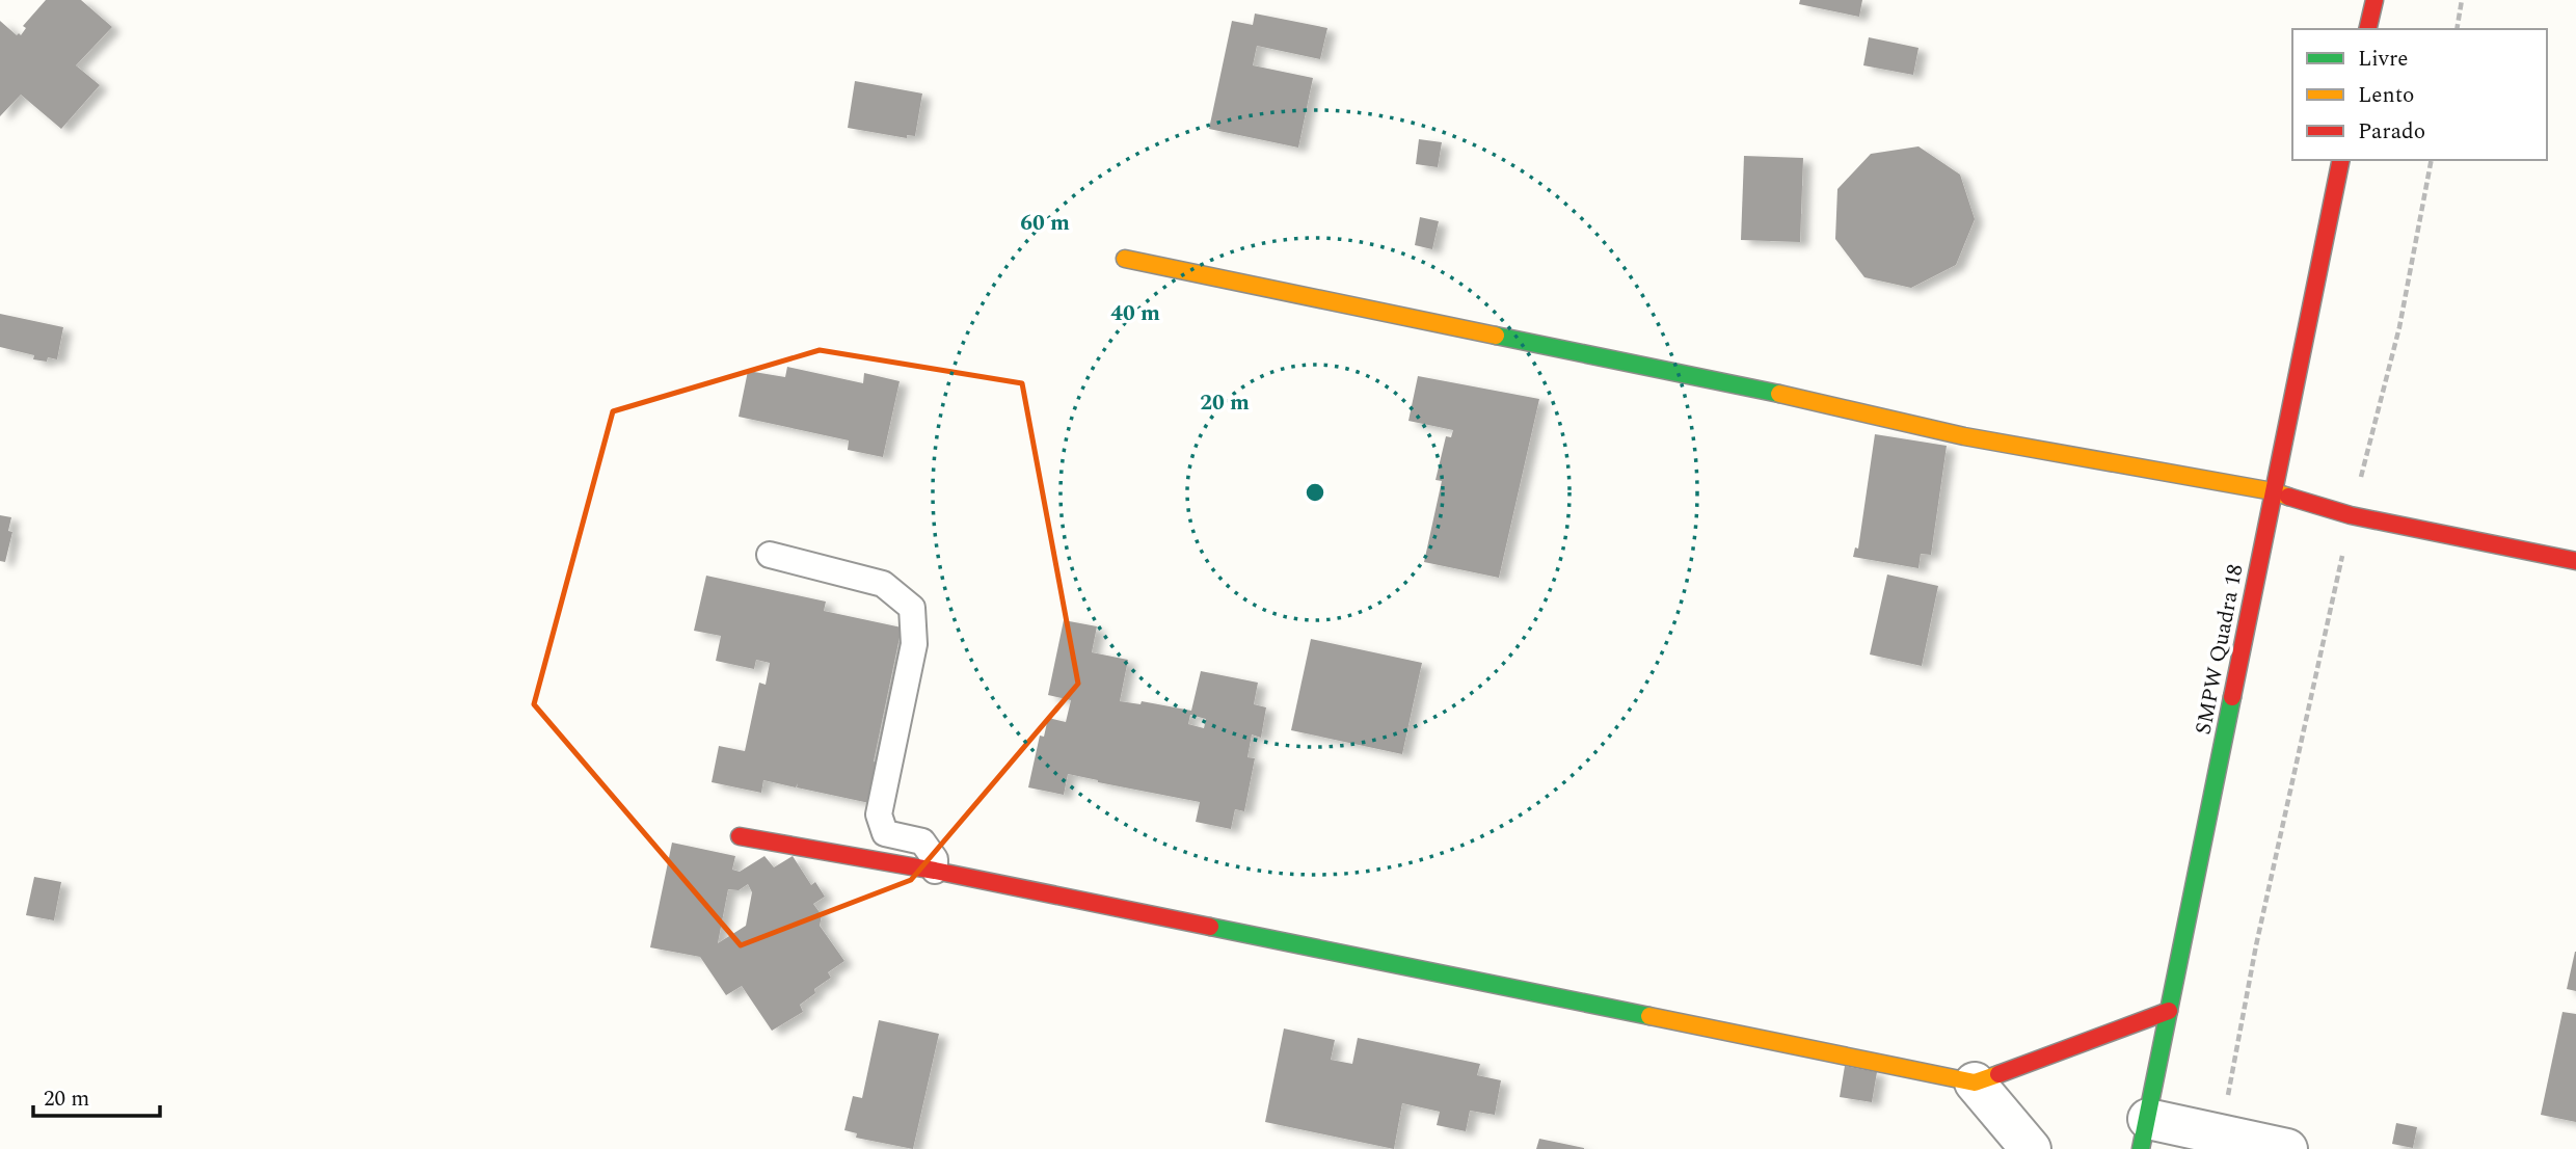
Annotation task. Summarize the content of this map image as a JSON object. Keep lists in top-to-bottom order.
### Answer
{
  "streets": {
    "street": ["SMPW Quadra 18"]
  },
  "legend": ["Livre", "Lento", "Parado"],
  "scale_bar": "20 m",
  "rings": ["60 m", "40 m", "20 m"]
}
